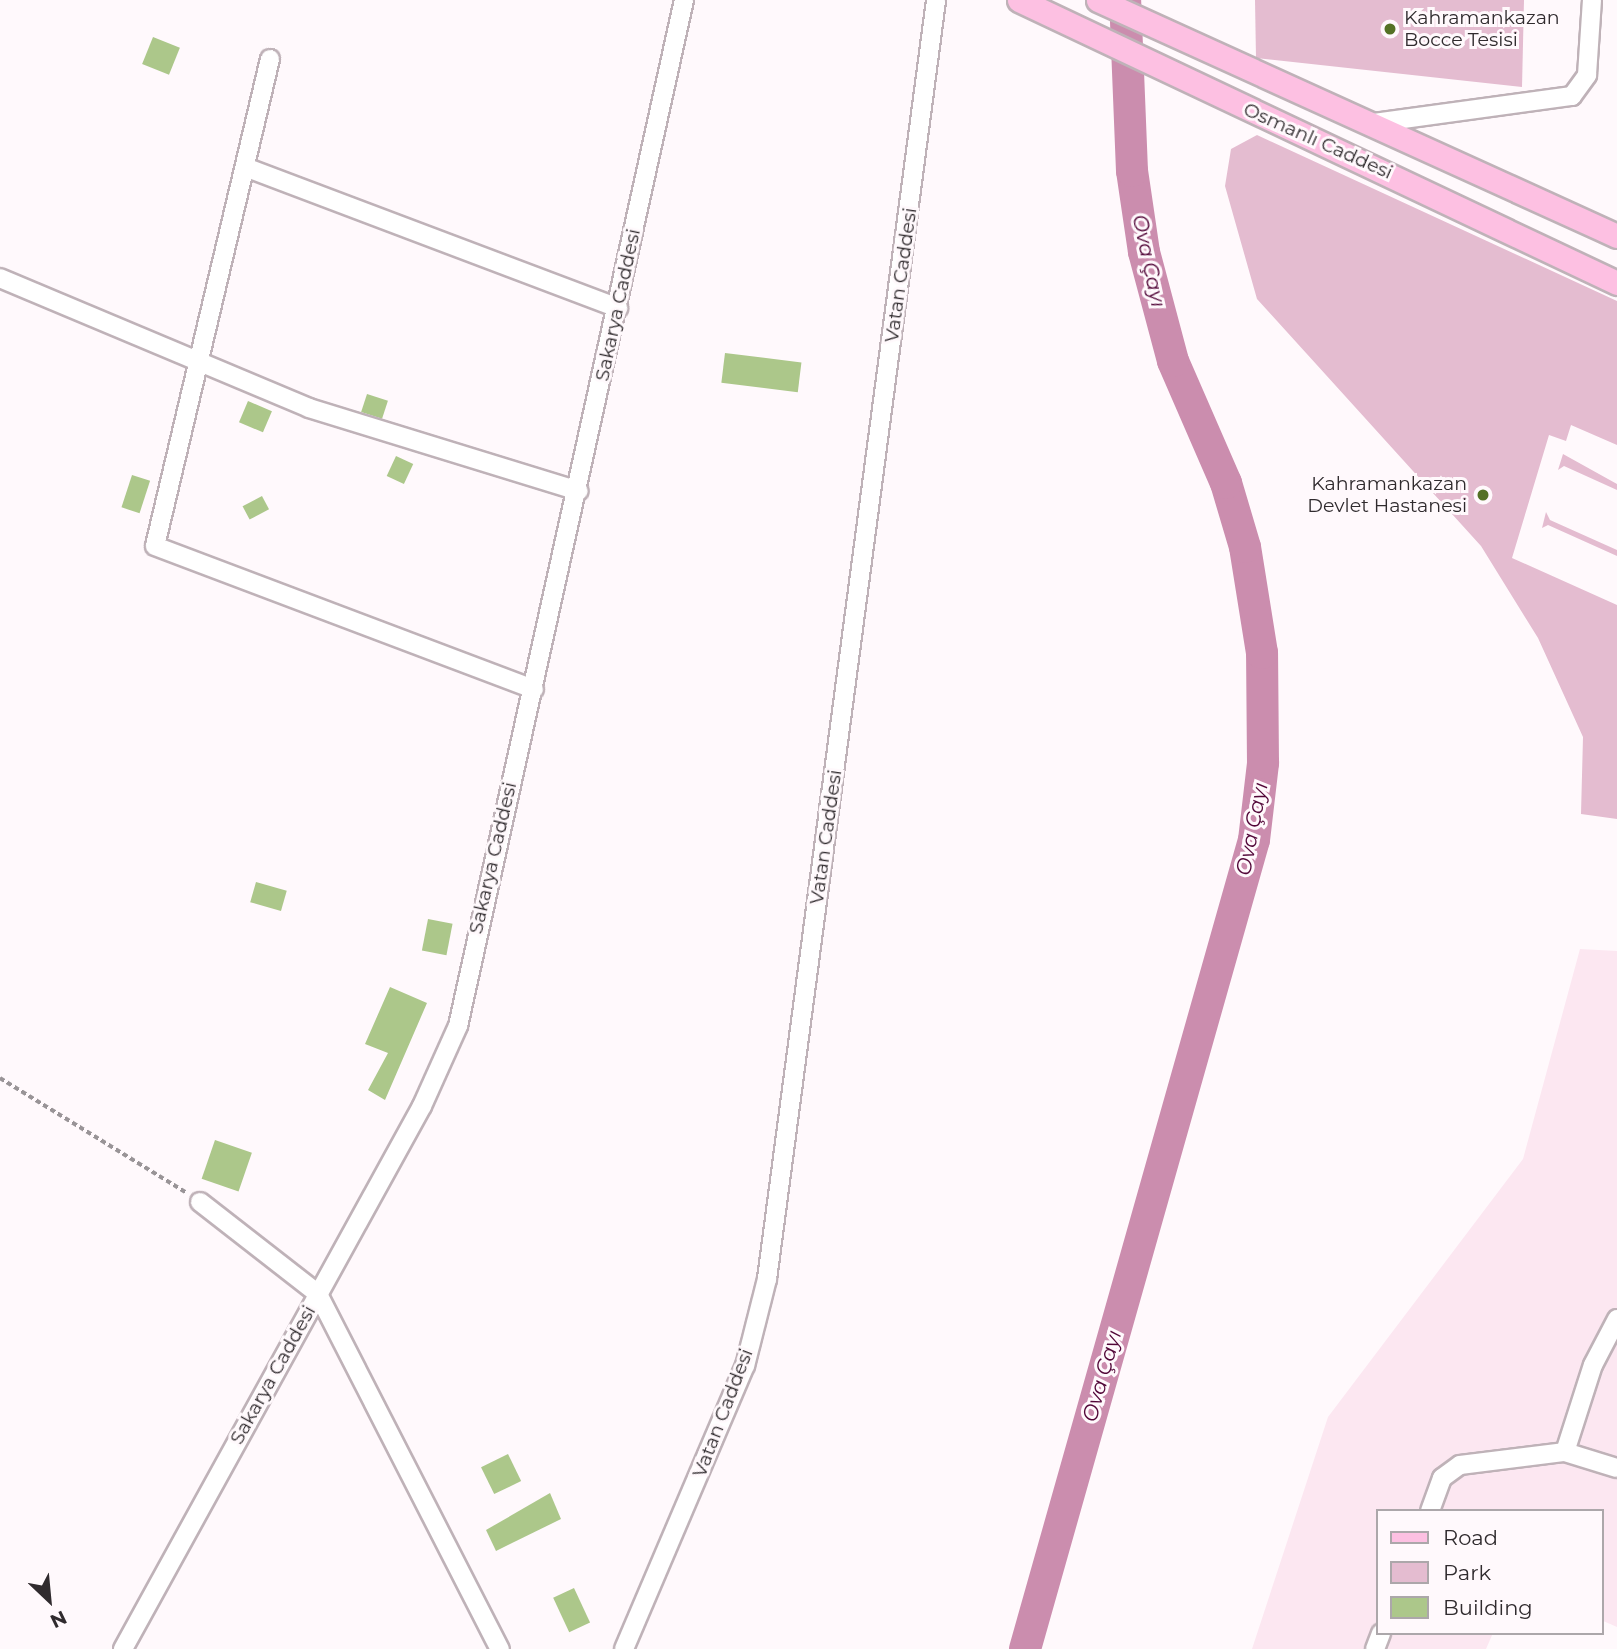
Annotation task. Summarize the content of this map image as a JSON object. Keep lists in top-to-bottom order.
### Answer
{
  "streets": {
    "main road": ["Osmanlı Caddesi"],
    "street": ["Vatan Caddesi", "Sakarya Caddesi"]
  },
  "water": ["Ova Çayı"],
  "places": ["Kahramankazan Bocce Tesisi", "Kahramankazan Devlet Hastanesi"],
  "legend": ["Road", "Park", "Building"],
  "north": "bottom right"
}
